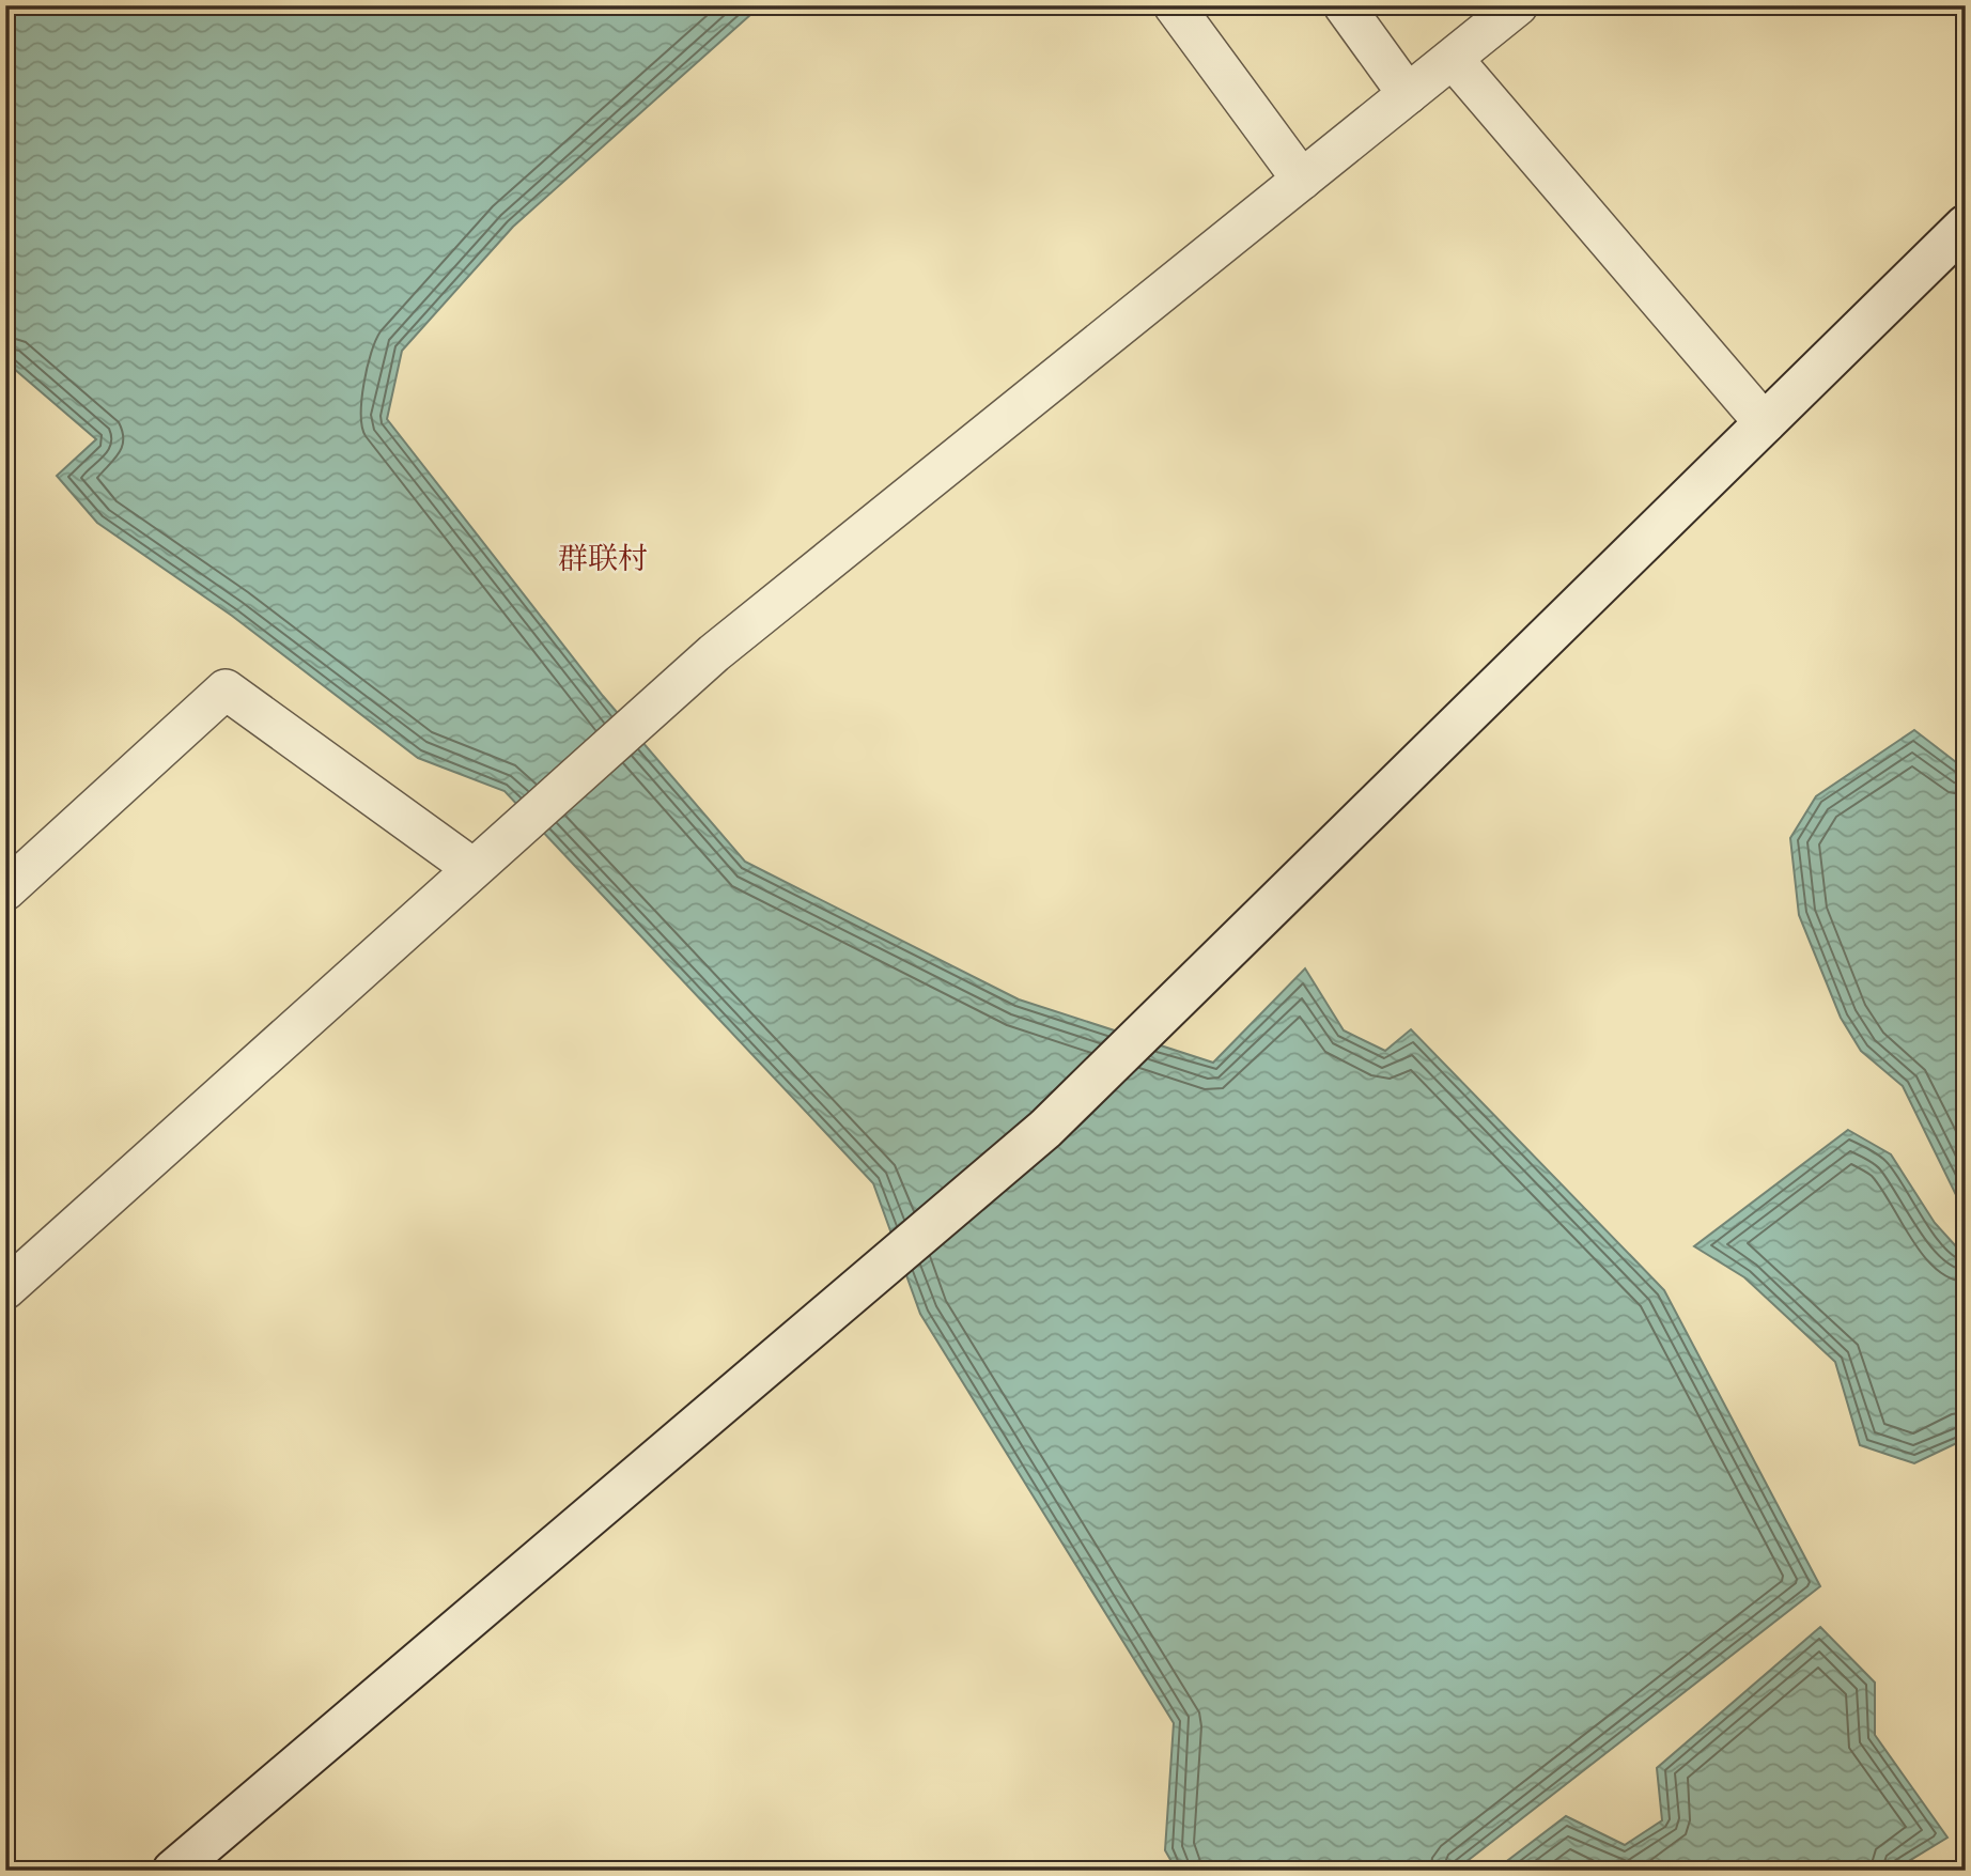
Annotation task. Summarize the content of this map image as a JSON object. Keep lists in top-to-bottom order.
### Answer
{
  "districts": ["群联村"]
}
